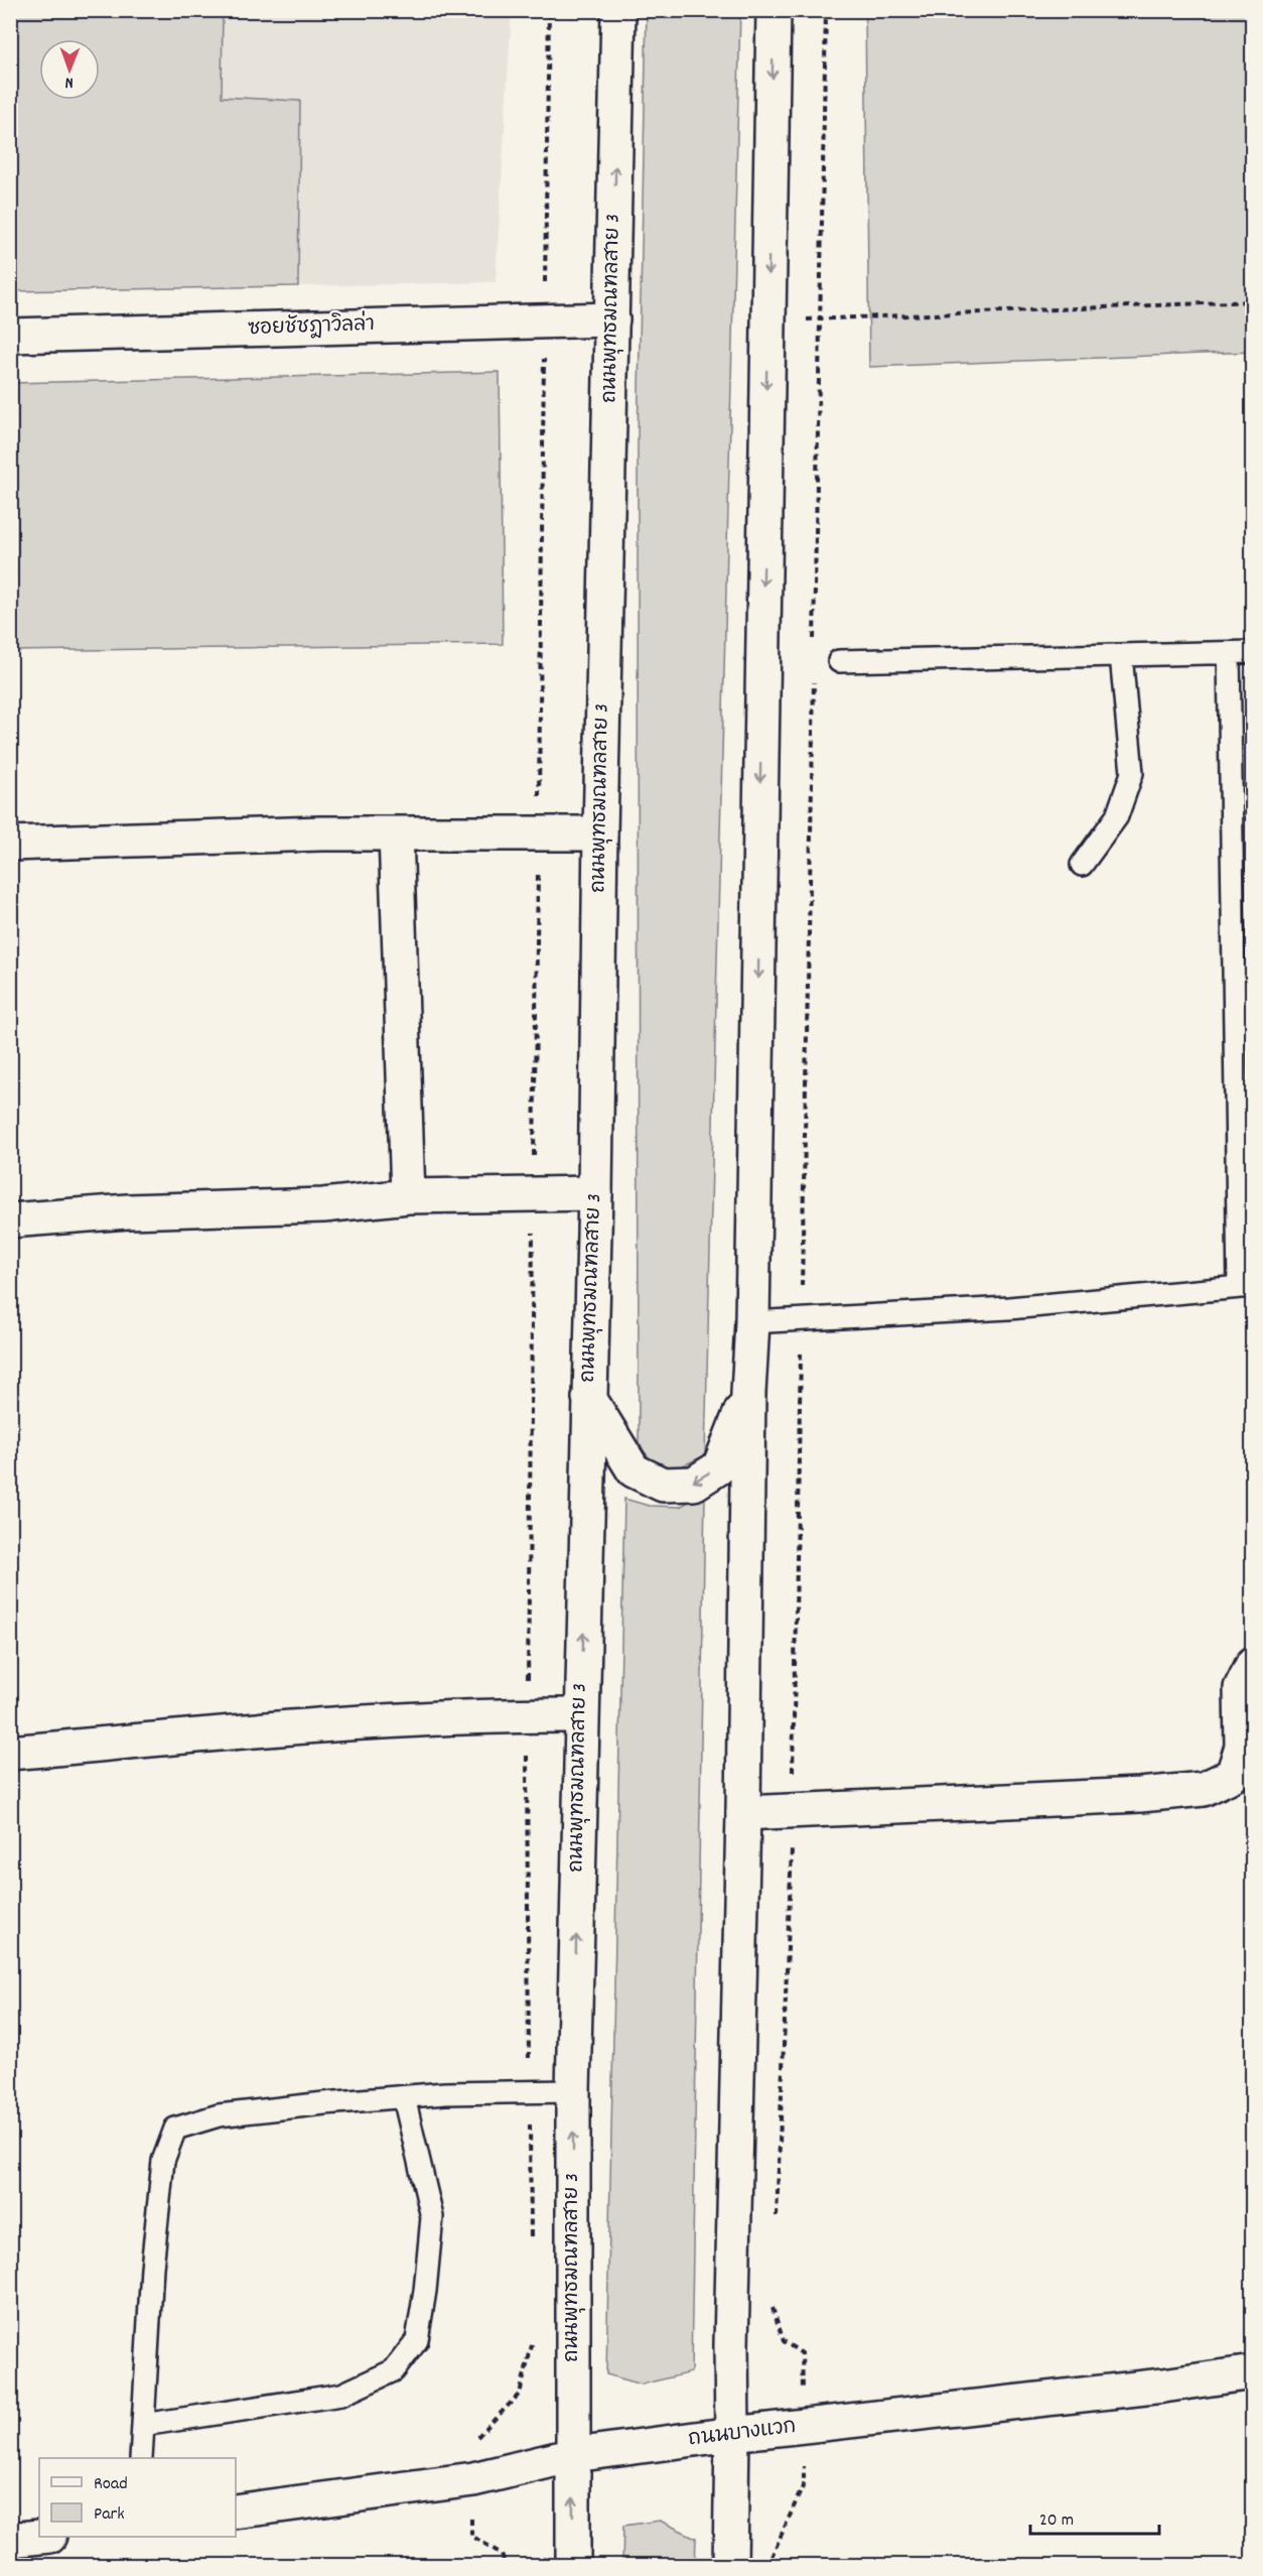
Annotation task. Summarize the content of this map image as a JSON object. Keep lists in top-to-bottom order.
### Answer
{
  "streets": {
    "main road": ["ถนนพุทธมณฑลสาย 3", "ซอยชัชฎาวิลล่า", "ถนนบางแวก"]
  },
  "crossings": [
    ["ถนนพุทธมณฑลสาย 3", "ซอยชัชฎาวิลล่า"],
    ["ถนนพุทธมณฑลสาย 3", "ถนนบางแวก"]
  ],
  "legend": ["Road", "Park"],
  "scale_bar": "20 m",
  "north": "bottom"
}
